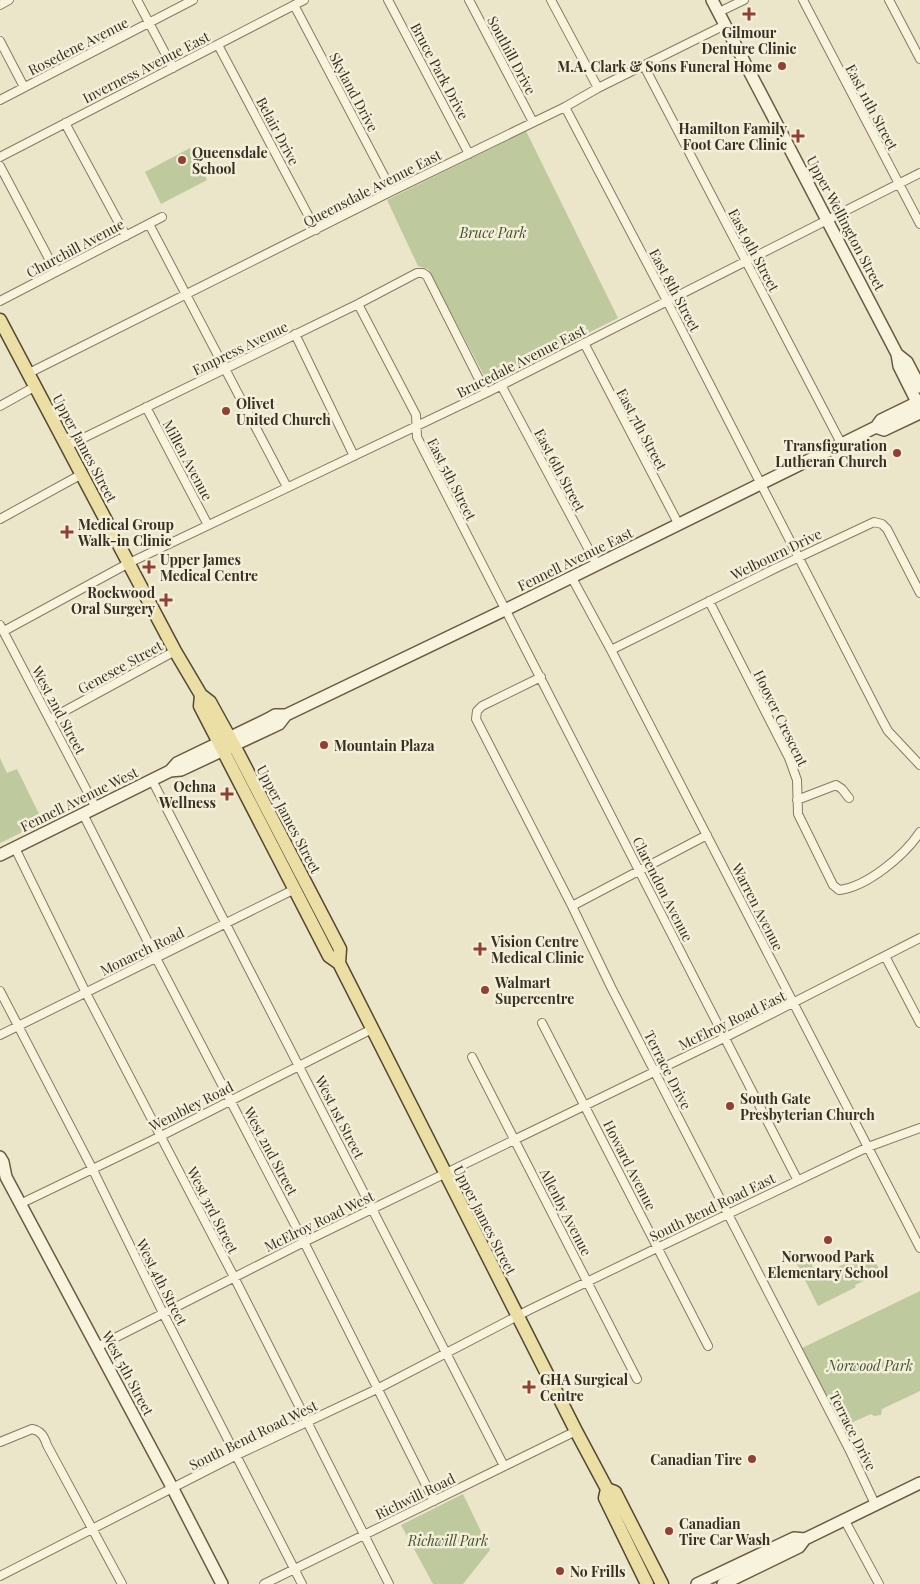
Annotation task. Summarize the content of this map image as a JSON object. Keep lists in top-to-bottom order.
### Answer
{
  "streets": {
    "main road": [
      "Upper Wellington Street",
      "Upper James Street",
      "Fennell Avenue East",
      "Fennell Avenue West",
      "West 5th Street"
    ],
    "street": [
      "Rosedene Avenue",
      "Southill Drive",
      "Inverness Avenue East",
      "Bruce Park Drive",
      "Skyland Drive",
      "East 11th Street",
      "Belair Drive",
      "Queensdale Avenue East",
      "Churchill Avenue",
      "East 9th Street",
      "East 8th Street",
      "Empress Avenue",
      "Brucedale Avenue East",
      "East 7th Street",
      "Millen Avenue",
      "East 6th Street",
      "East 5th Street",
      "Welbourn Drive",
      "Genesee Street",
      "West 2nd Street",
      "Hoover Crescent",
      "Clarendon Avenue",
      "Warren Avenue",
      "Monarch Road",
      "McElroy Road East",
      "Terrace Drive",
      "Wembley Road",
      "West 1st Street",
      "Howard Avenue",
      "South Bend Road East",
      "West 3rd Street",
      "Allenby Avenue",
      "McElroy Road West",
      "West 4th Street",
      "South Bend Road West",
      "Richwill Road"
    ]
  },
  "crossings": [
    ["Southill Drive", "Queensdale Avenue East"],
    ["Inverness Avenue East", "Skyland Drive"],
    ["Inverness Avenue East", "Belair Drive"],
    ["Bruce Park Drive", "Queensdale Avenue East"],
    ["Skyland Drive", "Queensdale Avenue East"],
    ["East 11th Street", "Brucedale Avenue East"],
    ["Belair Drive", "Queensdale Avenue East"],
    ["Queensdale Avenue East", "Upper Wellington Street"],
    ["Queensdale Avenue East", "East 9th Street"],
    ["Queensdale Avenue East", "East 8th Street"],
    ["Queensdale Avenue East", "Upper James Street"],
    ["Upper Wellington Street", "Brucedale Avenue East"],
    ["Upper Wellington Street", "Fennell Avenue East"],
    ["East 9th Street", "Brucedale Avenue East"],
    ["East 9th Street", "Fennell Avenue East"],
    ["East 8th Street", "Brucedale Avenue East"],
    ["East 8th Street", "Fennell Avenue East"],
    ["Empress Avenue", "Brucedale Avenue East"],
    ["Empress Avenue", "Upper James Street"],
    ["Empress Avenue", "Millen Avenue"],
    ["Empress Avenue", "East 5th Street"],
    ["Brucedale Avenue East", "East 7th Street"],
    ["Brucedale Avenue East", "Upper James Street"],
    ["Brucedale Avenue East", "Millen Avenue"],
    ["Brucedale Avenue East", "East 6th Street"],
    ["Brucedale Avenue East", "East 5th Street"],
    ["Brucedale Avenue East", "West 2nd Street"],
    ["East 7th Street", "Fennell Avenue East"],
    ["Upper James Street", "Fennell Avenue East"],
    ["Upper James Street", "Genesee Street"],
    ["Upper James Street", "Fennell Avenue West"],
    ["Upper James Street", "Monarch Road"],
    ["Upper James Street", "McElroy Road East"],
    ["Upper James Street", "Wembley Road"],
    ["Upper James Street", "South Bend Road East"],
    ["Upper James Street", "McElroy Road West"],
    ["Upper James Street", "South Bend Road West"],
    ["Upper James Street", "Richwill Road"],
    ["East 6th Street", "Fennell Avenue East"],
    ["East 5th Street", "Fennell Avenue East"],
    ["East 5th Street", "Clarendon Avenue"],
    ["Welbourn Drive", "Hoover Crescent"],
    ["Welbourn Drive", "Warren Avenue"],
    ["Fennell Avenue East", "Fennell Avenue West"],
    ["Fennell Avenue East", "Clarendon Avenue"],
    ["Fennell Avenue East", "Warren Avenue"],
    ["Genesee Street", "West 2nd Street"],
    ["West 2nd Street", "Fennell Avenue West"],
    ["West 2nd Street", "Monarch Road"],
    ["West 2nd Street", "Wembley Road"],
    ["West 2nd Street", "McElroy Road West"],
    ["West 2nd Street", "South Bend Road West"],
    ["West 2nd Street", "Richwill Road"],
    ["Fennell Avenue West", "West 1st Street"],
    ["Fennell Avenue West", "West 3rd Street"],
    ["Clarendon Avenue", "McElroy Road East"],
    ["Clarendon Avenue", "Terrace Drive"],
    ["Clarendon Avenue", "South Bend Road East"],
    ["Warren Avenue", "McElroy Road East"],
    ["Warren Avenue", "South Bend Road East"],
    ["Monarch Road", "West 1st Street"],
    ["Monarch Road", "West 3rd Street"],
    ["Monarch Road", "West 4th Street"],
    ["McElroy Road East", "Terrace Drive"],
    ["McElroy Road East", "Howard Avenue"],
    ["McElroy Road East", "Allenby Avenue"],
    ["McElroy Road East", "McElroy Road West"],
    ["Terrace Drive", "South Bend Road East"],
    ["Wembley Road", "West 1st Street"],
    ["Wembley Road", "West 3rd Street"],
    ["Wembley Road", "West 4th Street"],
    ["Wembley Road", "West 5th Street"],
    ["West 1st Street", "McElroy Road West"],
    ["West 1st Street", "South Bend Road West"],
    ["West 1st Street", "Richwill Road"],
    ["Howard Avenue", "South Bend Road East"],
    ["South Bend Road East", "Allenby Avenue"],
    ["South Bend Road East", "South Bend Road West"],
    ["West 3rd Street", "McElroy Road West"],
    ["West 3rd Street", "South Bend Road West"],
    ["West 3rd Street", "Richwill Road"],
    ["McElroy Road West", "West 4th Street"],
    ["McElroy Road West", "West 5th Street"],
    ["West 4th Street", "South Bend Road West"],
    ["West 4th Street", "Richwill Road"],
    ["West 5th Street", "South Bend Road West"]
  ],
  "parks": ["Bruce Park", "Norwood Park", "Richwill Park"],
  "places": {
    "health": [
      "Gilmour Denture Clinic",
      "Hamilton Family Foot Care Clinic",
      "Medical Group Walk-in Clinic",
      "Upper James Medical Centre",
      "Rockwood Oral Surgery",
      "Ochna Wellness",
      "Vision Centre Medical Clinic",
      "GHA Surgical Centre"
    ],
    "other": [
      "M.A. Clark & Sons Funeral Home",
      "Queensdale School",
      "Olivet United Church",
      "Transfiguration Lutheran Church",
      "Mountain Plaza",
      "Walmart Supercentre",
      "South Gate Presbyterian Church",
      "Norwood Park Elementary School",
      "Canadian Tire",
      "Canadian Tire Car Wash",
      "No Frills"
    ]
  }
}
